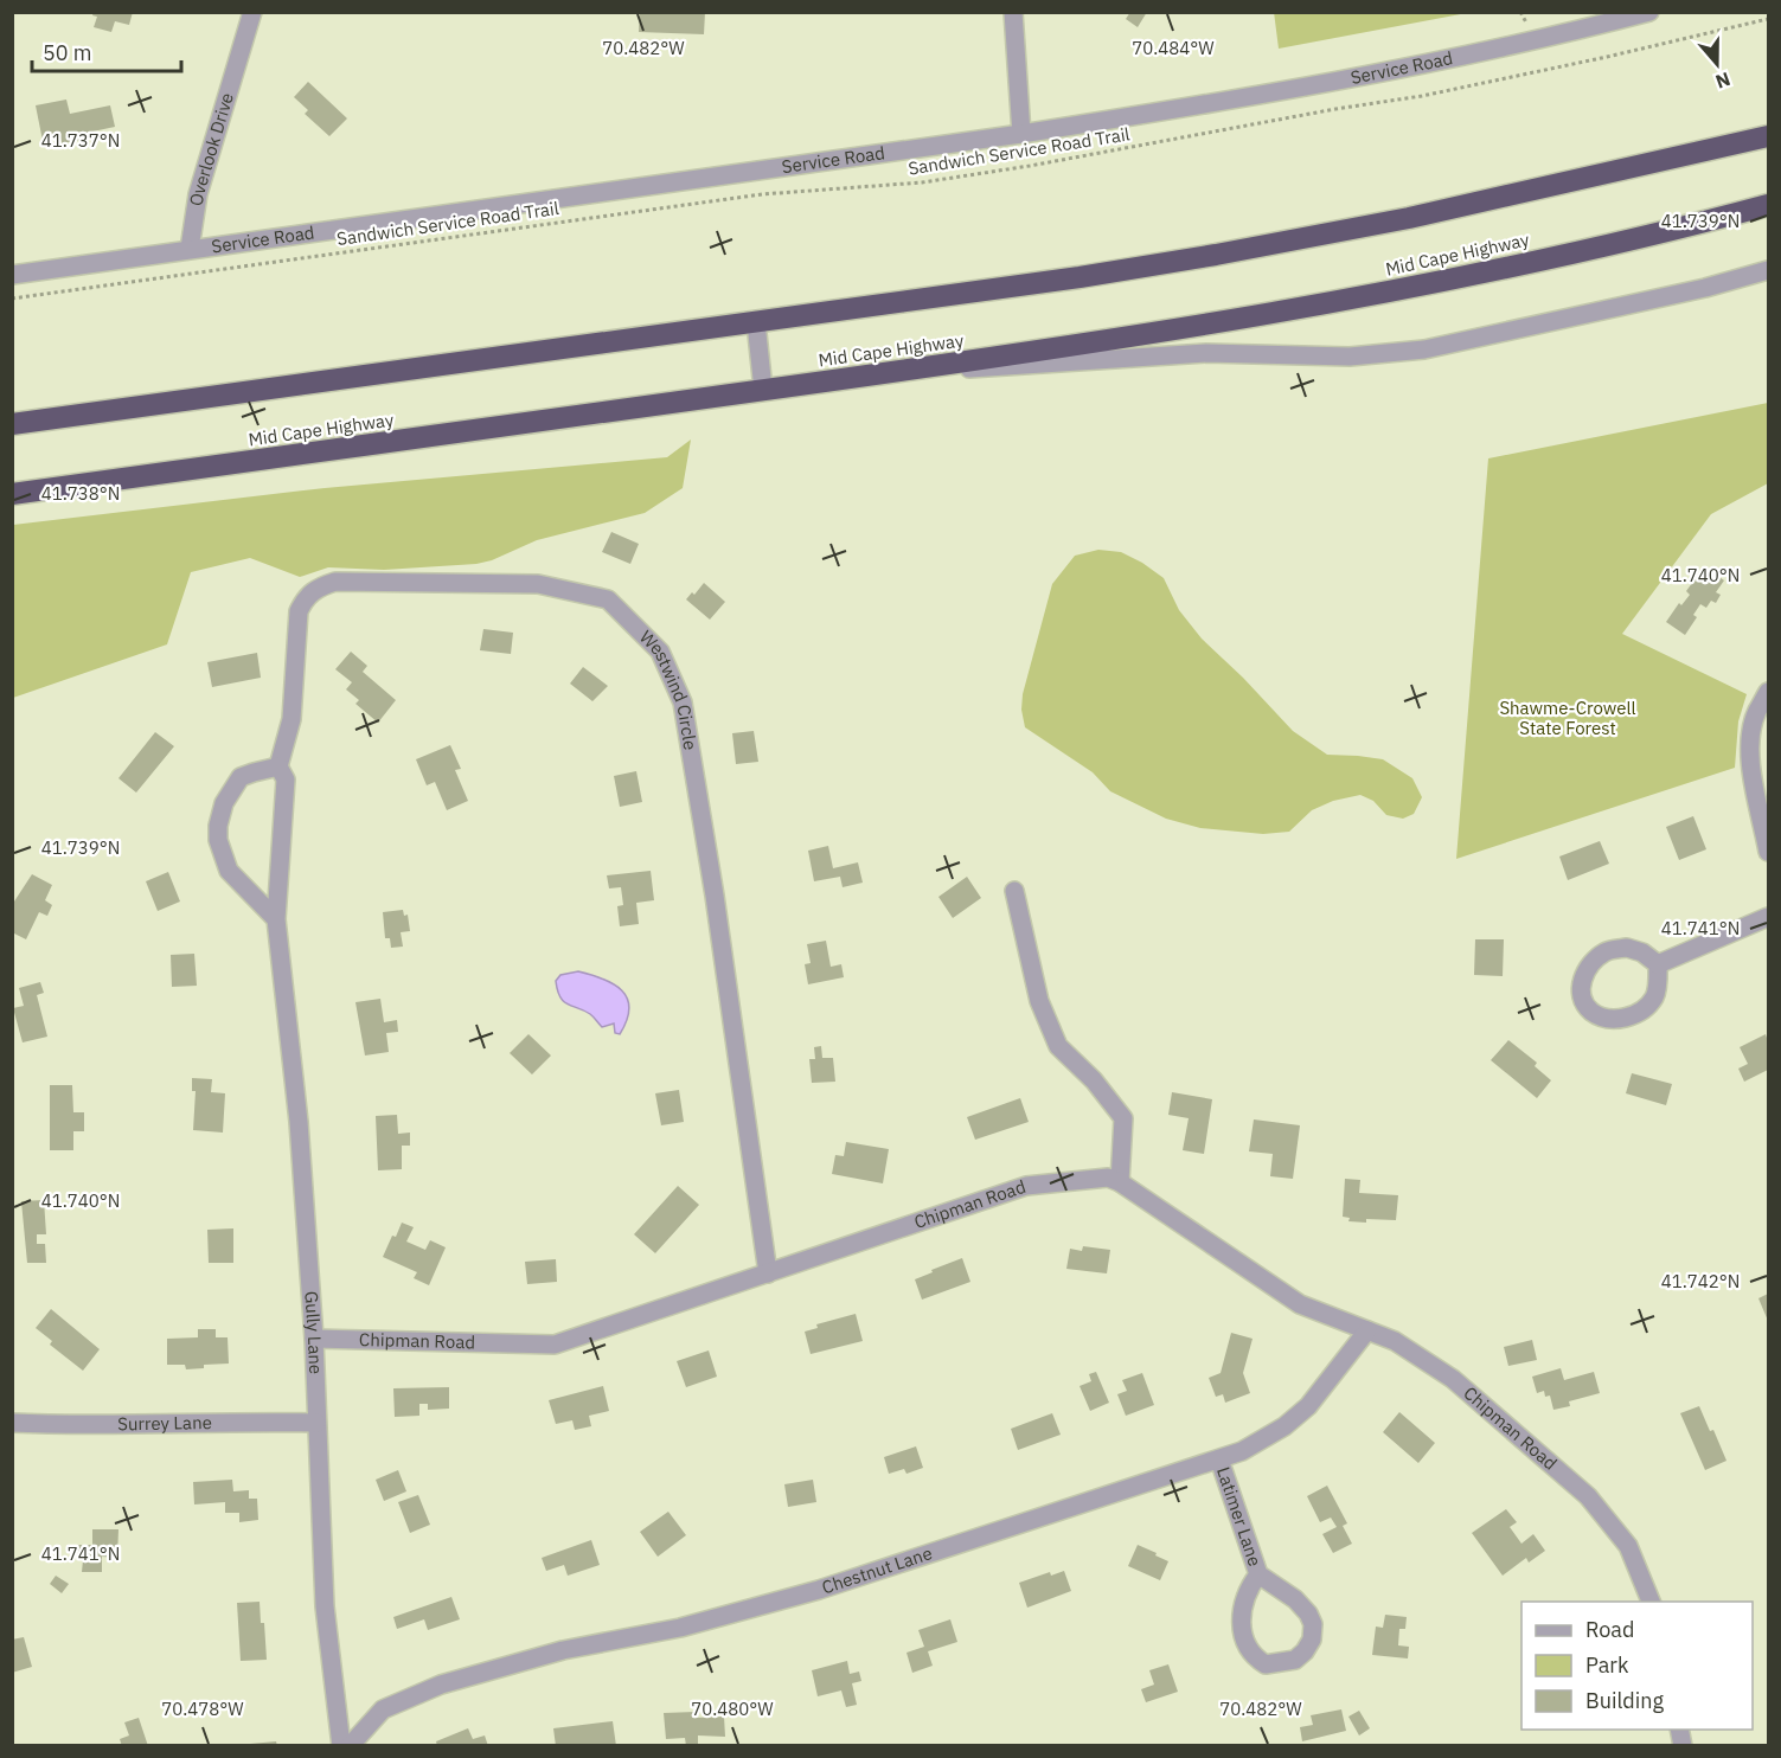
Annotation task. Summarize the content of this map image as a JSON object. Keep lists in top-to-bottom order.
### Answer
{
  "streets": {
    "highway": ["Mid Cape Highway"],
    "street": [
      "Service Road",
      "Overlook Drive",
      "Westwind Circle",
      "Chipman Road",
      "Gully Lane",
      "Surrey Lane",
      "Latimer Lane",
      "Chestnut Lane"
    ],
    "path": ["Sandwich Service Road Trail"]
  },
  "crossings": [
    ["Service Road", "Overlook Drive"],
    ["Westwind Circle", "Chipman Road"],
    ["Westwind Circle", "Gully Lane"],
    ["Chipman Road", "Gully Lane"],
    ["Chipman Road", "Chestnut Lane"],
    ["Gully Lane", "Surrey Lane"],
    ["Latimer Lane", "Chestnut Lane"]
  ],
  "parks": ["Shawme-Crowell State Forest"],
  "legend": ["Road", "Park", "Building"],
  "scale_bar": "50 m",
  "north": "bottom",
  "coordinates": [
    "70.482°W",
    "70.484°W",
    "41.737°N",
    "41.739°N",
    "41.738°N",
    "41.740°N",
    "41.741°N",
    "41.742°N",
    "70.478°W",
    "70.480°W"
  ]
}
